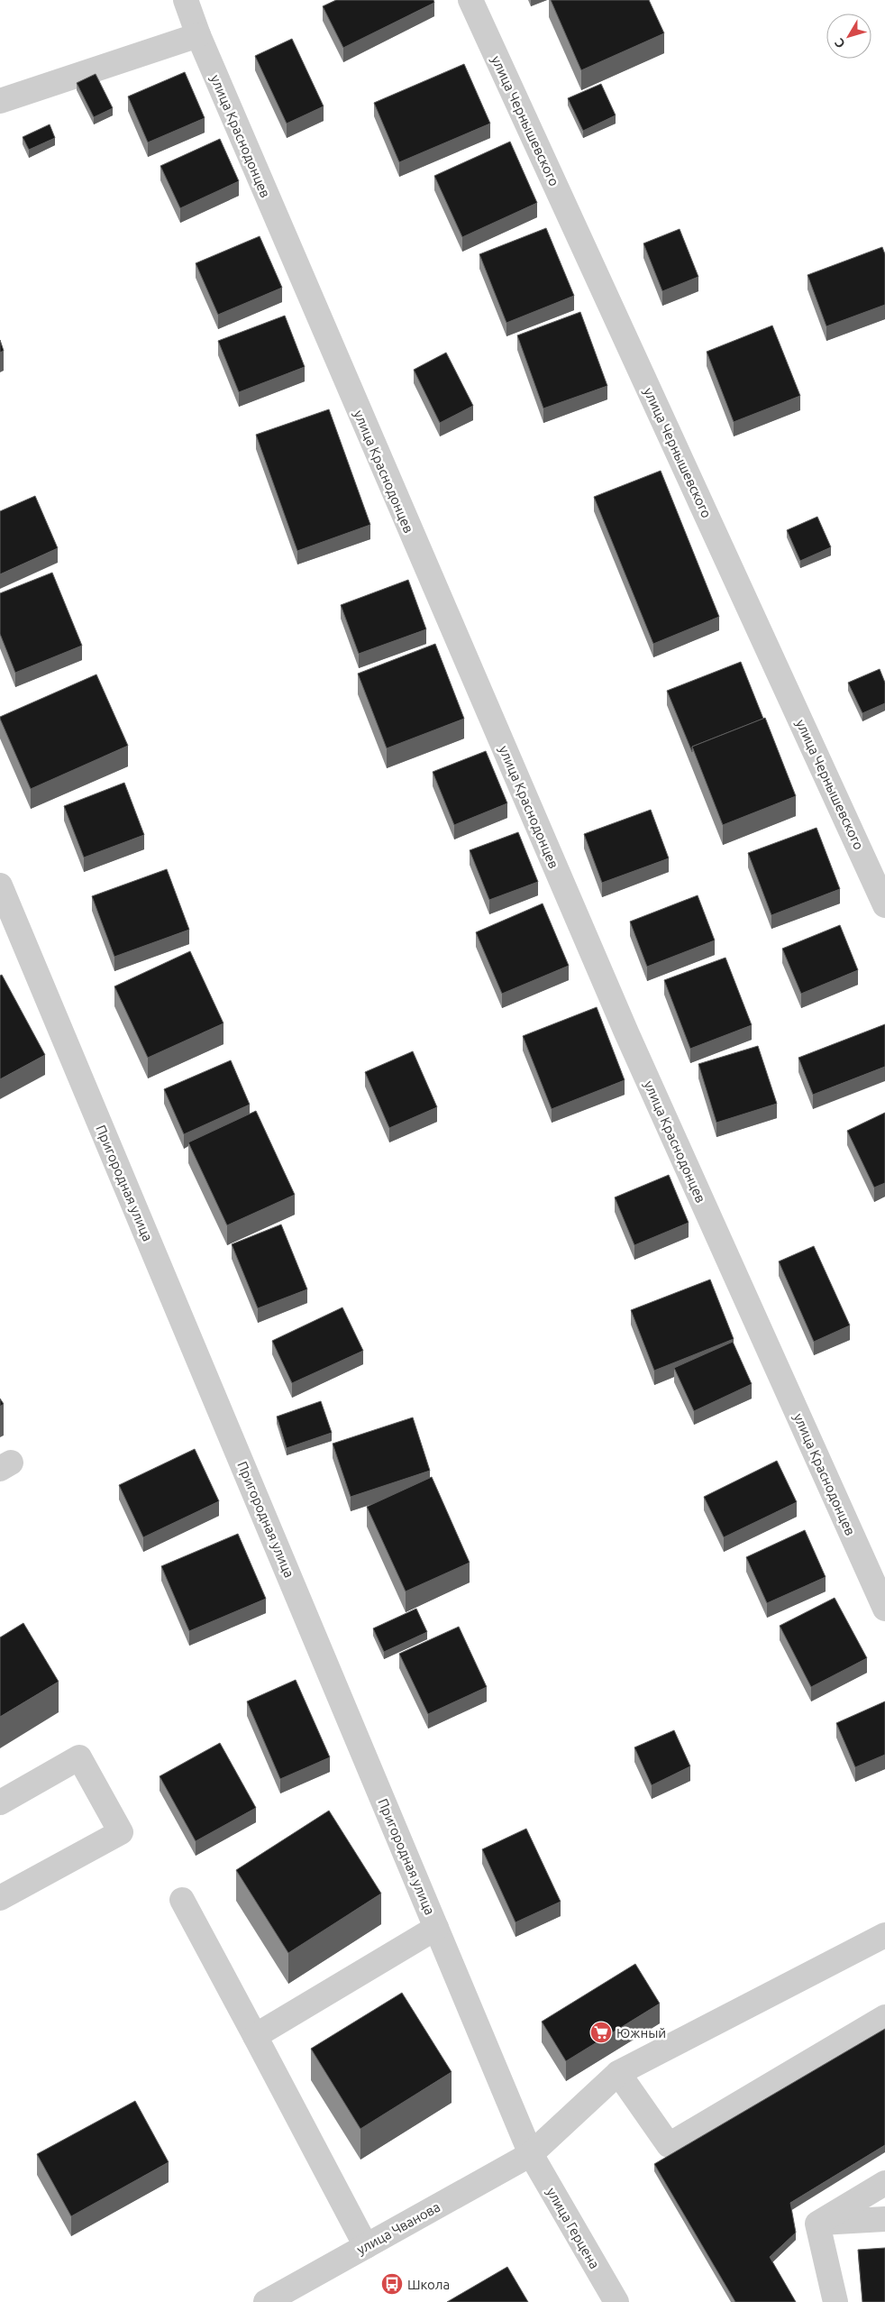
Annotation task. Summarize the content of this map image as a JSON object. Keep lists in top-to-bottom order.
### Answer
{
  "streets": {
    "street": [
      "улица Чернышевского",
      "улица Краснодонцев",
      "Пригородная улица",
      "улица Чванова",
      "улица Герцена"
    ]
  },
  "crossings": [
    ["Пригородная улица", "улица Чванова"],
    ["Пригородная улица", "улица Герцена"],
    ["улица Чванова", "улица Герцена"]
  ],
  "places": {
    "supermarket": ["Южный"],
    "bus stop": ["Школа"]
  },
  "north": "bottom left"
}
